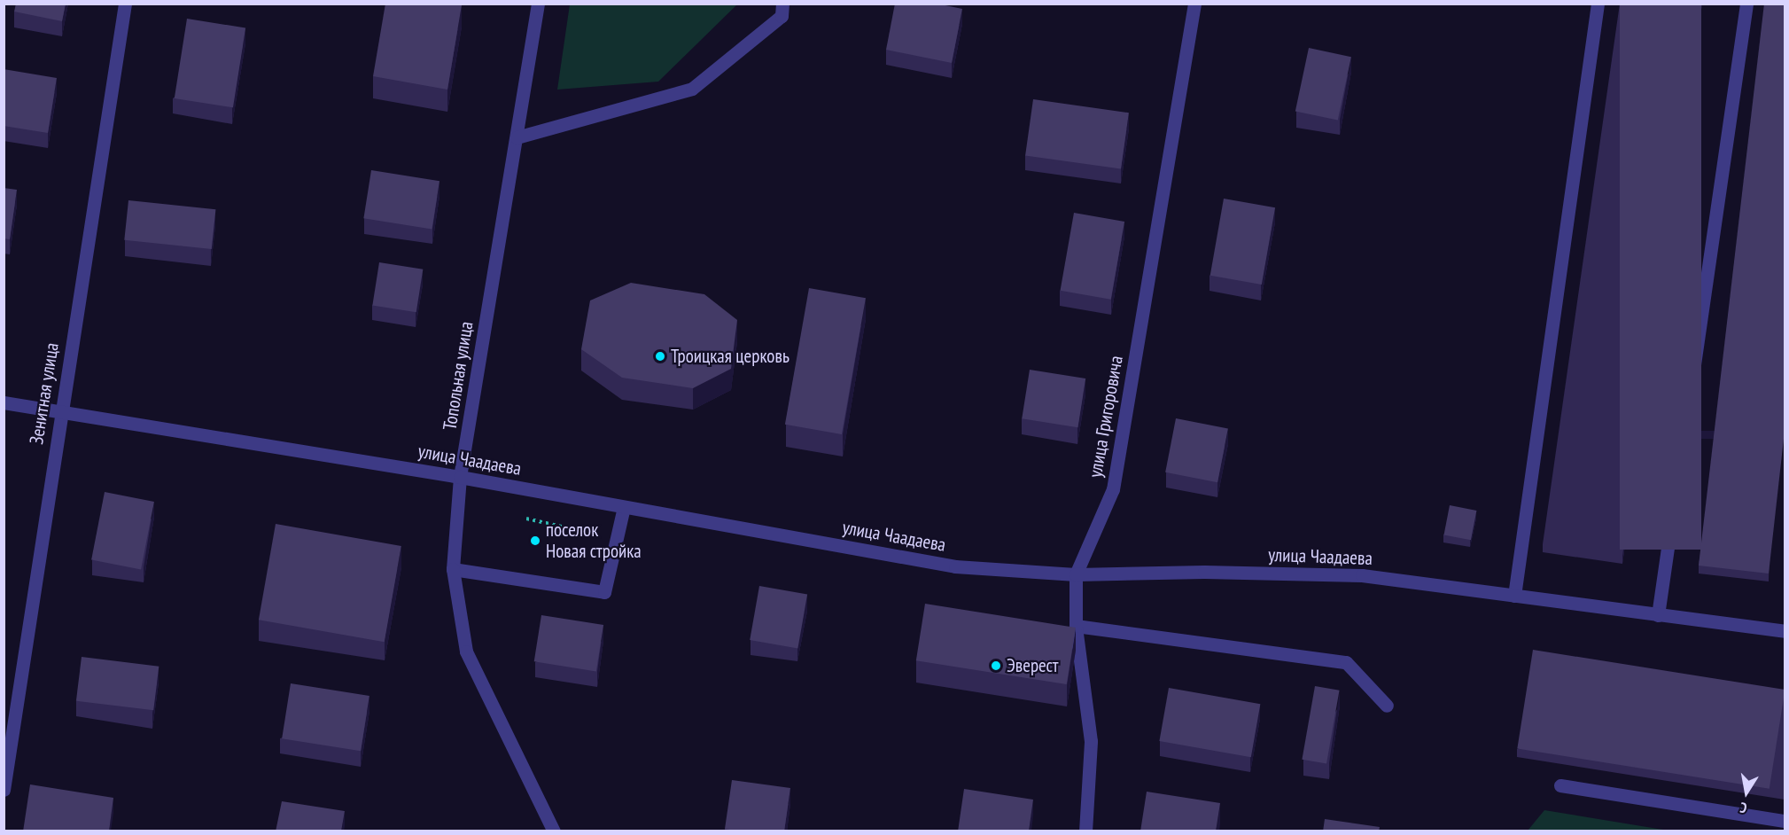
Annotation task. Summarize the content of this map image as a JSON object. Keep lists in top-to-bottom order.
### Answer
{
  "streets": {
    "street": [
      "Топольная улица",
      "Зенитная улица",
      "улица Григоровича",
      "улица Чаадаева"
    ]
  },
  "crossings": [
    ["Топольная улица", "улица Чаадаева"],
    ["Зенитная улица", "улица Чаадаева"],
    ["улица Григоровича", "улица Чаадаева"]
  ],
  "places": ["Троицкая церковь", "поселок Новая стройка", "Эверест"],
  "north": "bottom"
}
